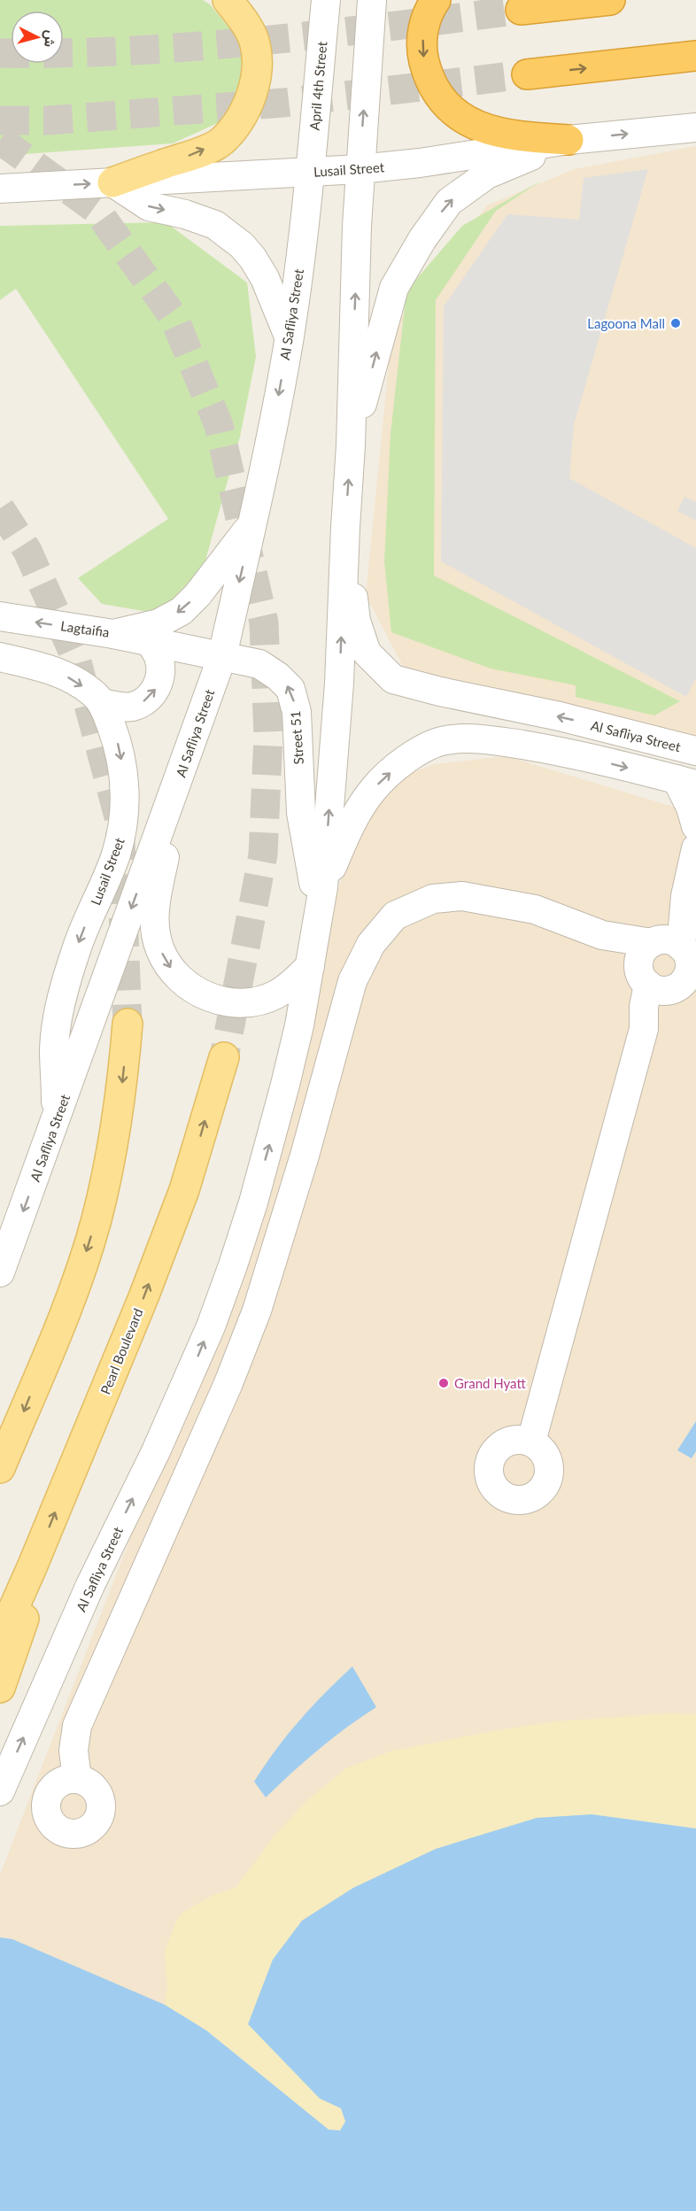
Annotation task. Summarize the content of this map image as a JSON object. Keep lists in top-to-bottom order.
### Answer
{
  "streets": {
    "main road": ["Pearl Boulevard"],
    "street": [
      "April 4th Street",
      "Lusail Street",
      "Al Safliya Street",
      "Lagtaifia",
      "Street 51"
    ]
  },
  "crossings": [
    ["April 4th Street", "Lusail Street"],
    ["April 4th Street", "Al Safliya Street"],
    ["Lusail Street", "Al Safliya Street"],
    ["Al Safliya Street", "Lagtaifia"],
    ["Al Safliya Street", "Street 51"],
    ["Lagtaifia", "Street 51"]
  ],
  "one_way": ["Lagtaifia", "Street 51"],
  "places": ["Lagoona Mall", "Grand Hyatt"],
  "north": "right"
}
